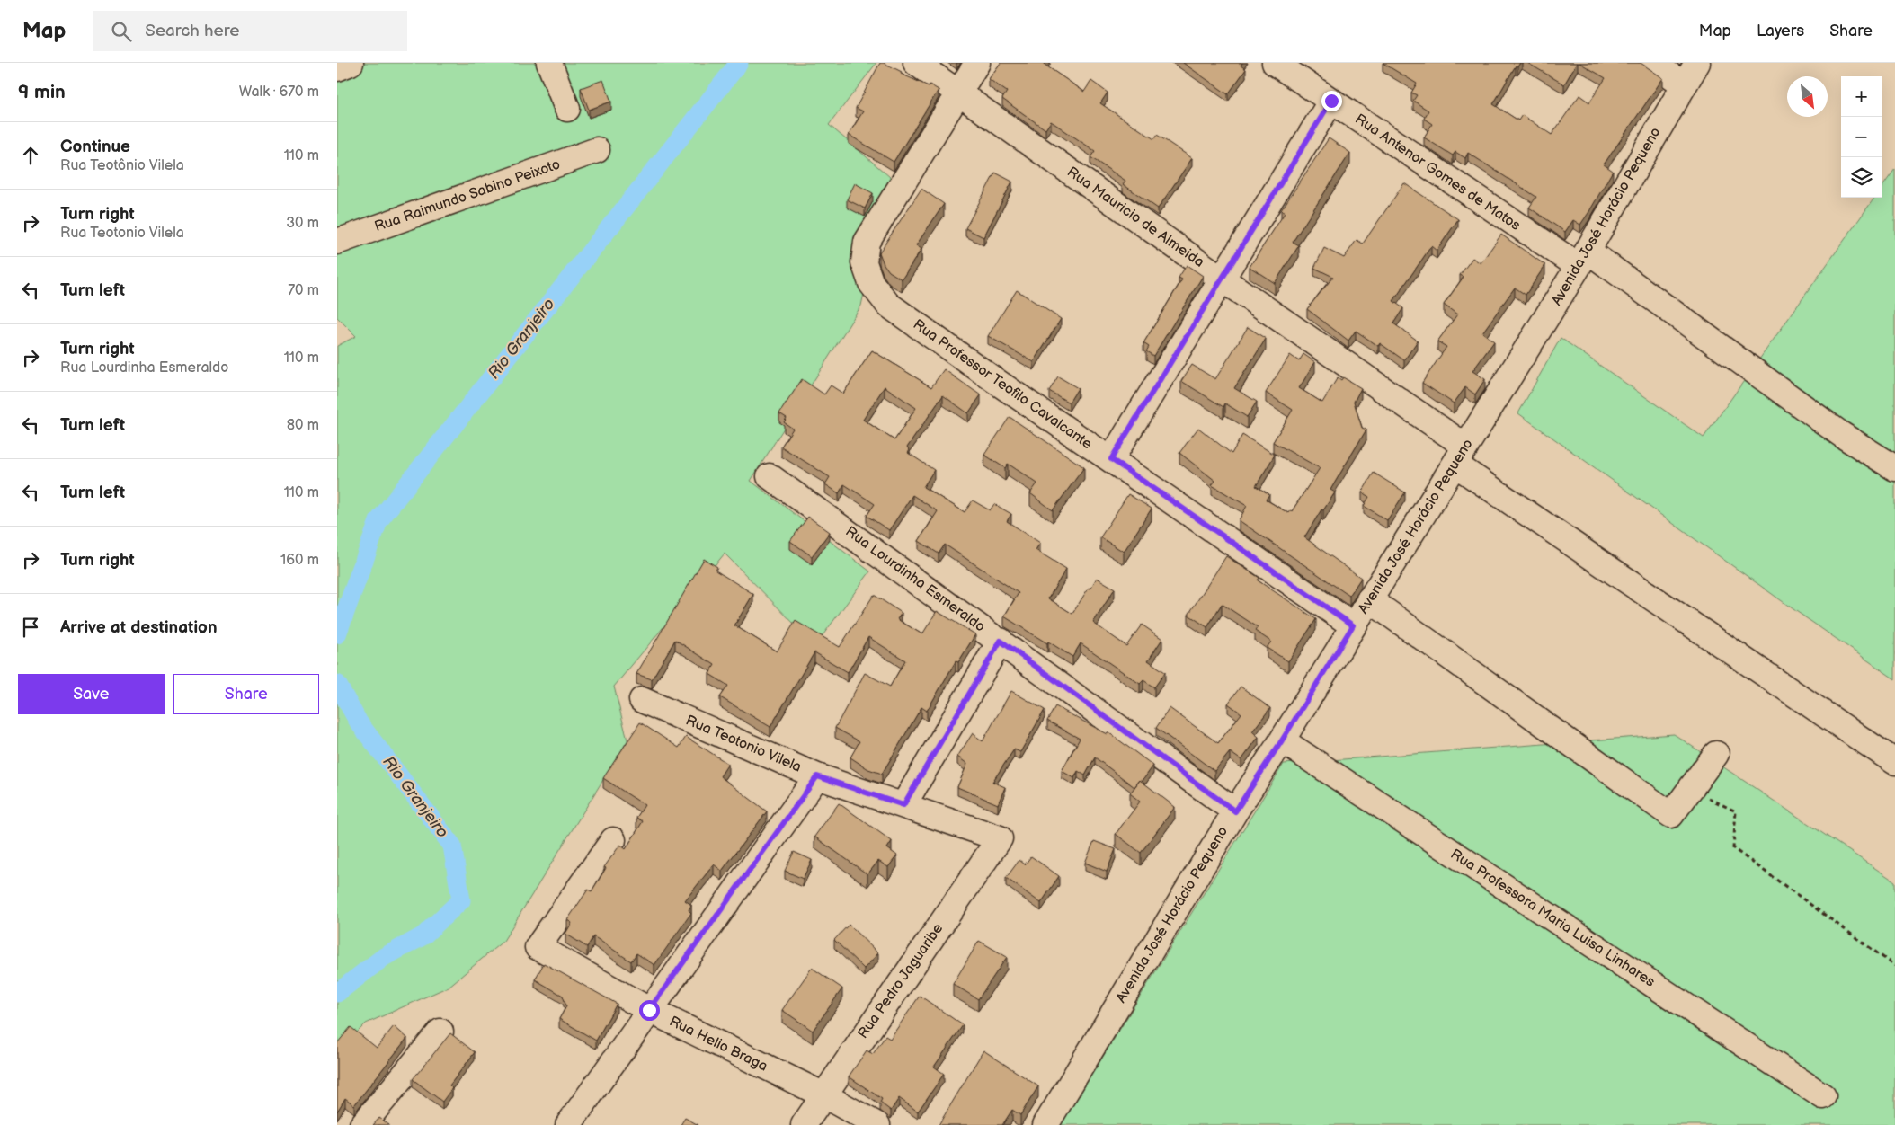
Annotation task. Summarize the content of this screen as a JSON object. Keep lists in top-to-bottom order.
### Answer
{
  "streets": {
    "street": [
      "Rua Antenor Gomes de Matos",
      "Rua Raimundo Sabino Peixoto",
      "Avenida José Horácio Pequeno",
      "Rua Mauricio de Almeida",
      "Rua Professor Teofilo Cavalcante",
      "Rua Lourdinha Esmeraldo",
      "Rua Teotonio Vilela",
      "Rua Professora Maria Luisa Linhares",
      "Rua Pedro Jaguaribe",
      "Rua Helio Braga"
    ]
  },
  "crossings": [
    ["Rua Antenor Gomes de Matos", "Avenida José Horácio Pequeno"],
    ["Avenida José Horácio Pequeno", "Rua Mauricio de Almeida"],
    ["Avenida José Horácio Pequeno", "Rua Professor Teofilo Cavalcante"],
    ["Avenida José Horácio Pequeno", "Rua Lourdinha Esmeraldo"],
    ["Avenida José Horácio Pequeno", "Rua Professora Maria Luisa Linhares"],
    ["Rua Mauricio de Almeida", "Rua Professor Teofilo Cavalcante"],
    ["Rua Teotonio Vilela", "Rua Pedro Jaguaribe"],
    ["Rua Pedro Jaguaribe", "Rua Helio Braga"]
  ],
  "water": ["Rio Granjeiro"],
  "north": "bottom right",
  "page": {
    "header": "Map",
    "search": "Search here",
    "nav": ["Map", "Layers", "Share"],
    "heading": ["9 min", "Walk · 670 m"],
    "map_buttons": ["+", "−"],
    "list": [
      ["Continue", "Rua Teotônio Vilela", "110 m"],
      ["Turn right", "Rua Teotonio Vilela", "30 m"],
      ["Turn left", "70 m"],
      ["Turn right", "Rua Lourdinha Esmeraldo", "110 m"],
      ["Turn left", "80 m"],
      ["Turn left", "110 m"],
      ["Turn right", "160 m"],
      "Arrive at destination"
    ],
    "buttons": ["Save", "Share"]
  }
}
